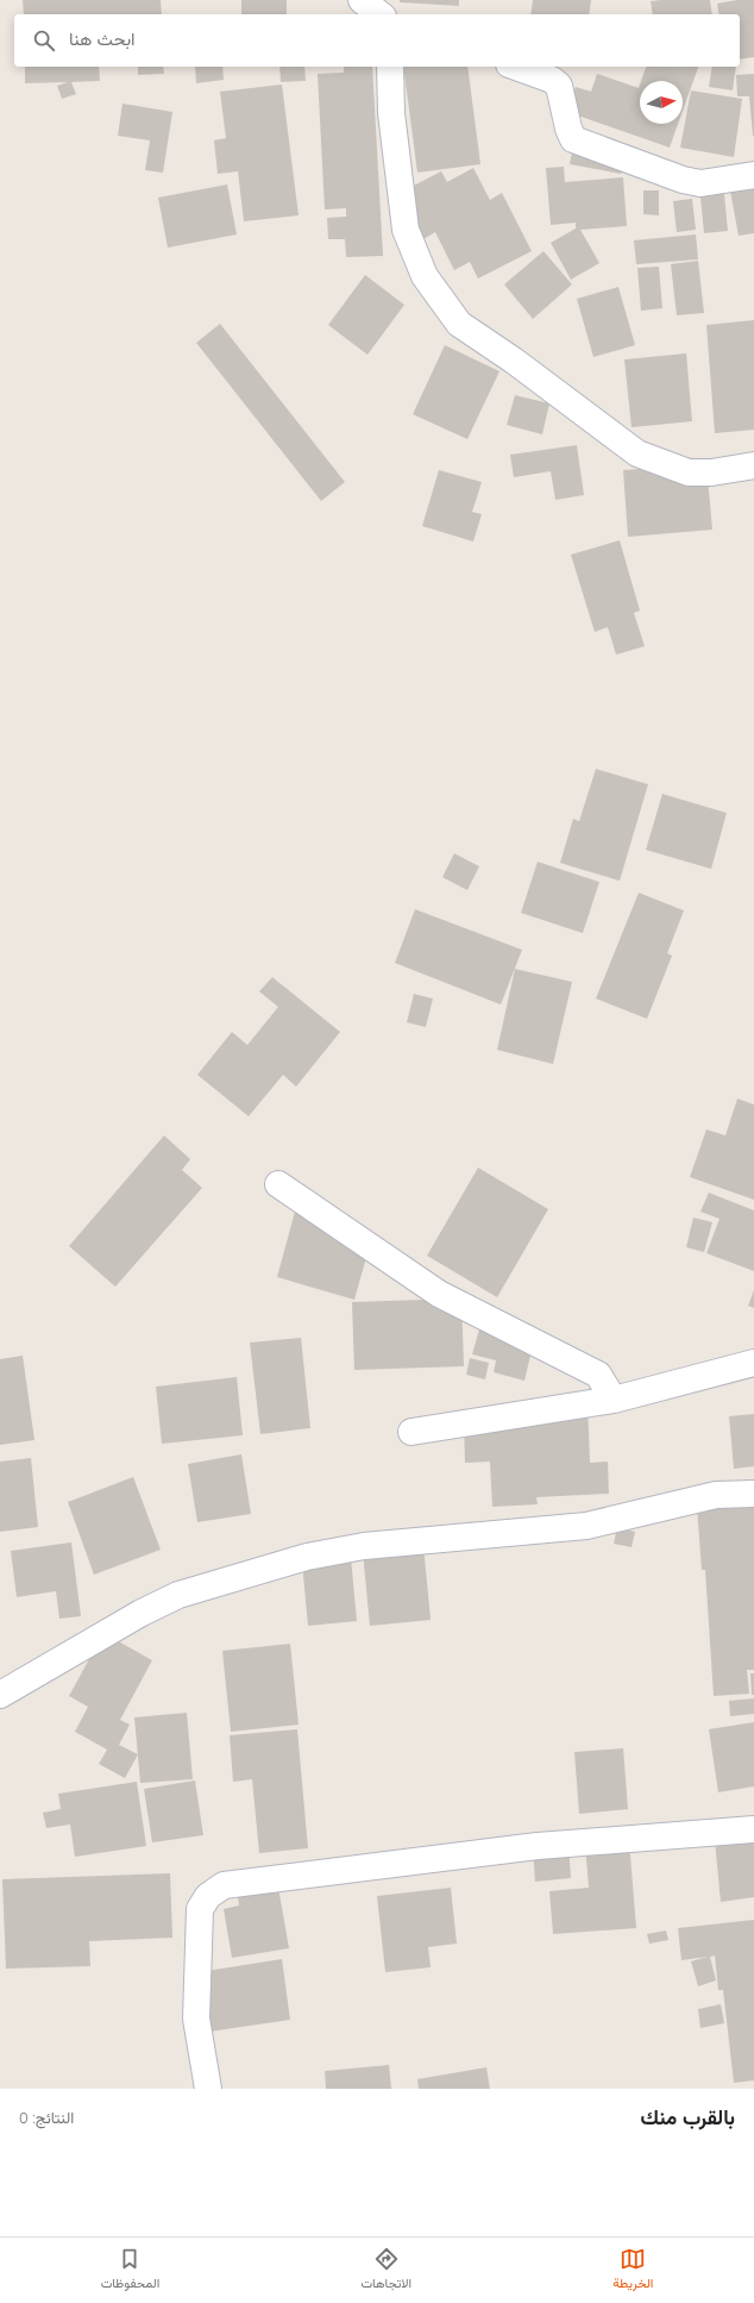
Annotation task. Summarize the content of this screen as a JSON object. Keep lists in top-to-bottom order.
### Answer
{
  "north": "right",
  "page": {
    "search": "ابحث هنا",
    "heading": ["بالقرب منك", "النتائج: 0"],
    "nav": ["الخريطة", "الاتجاهات", "المحفوظات"]
  }
}
